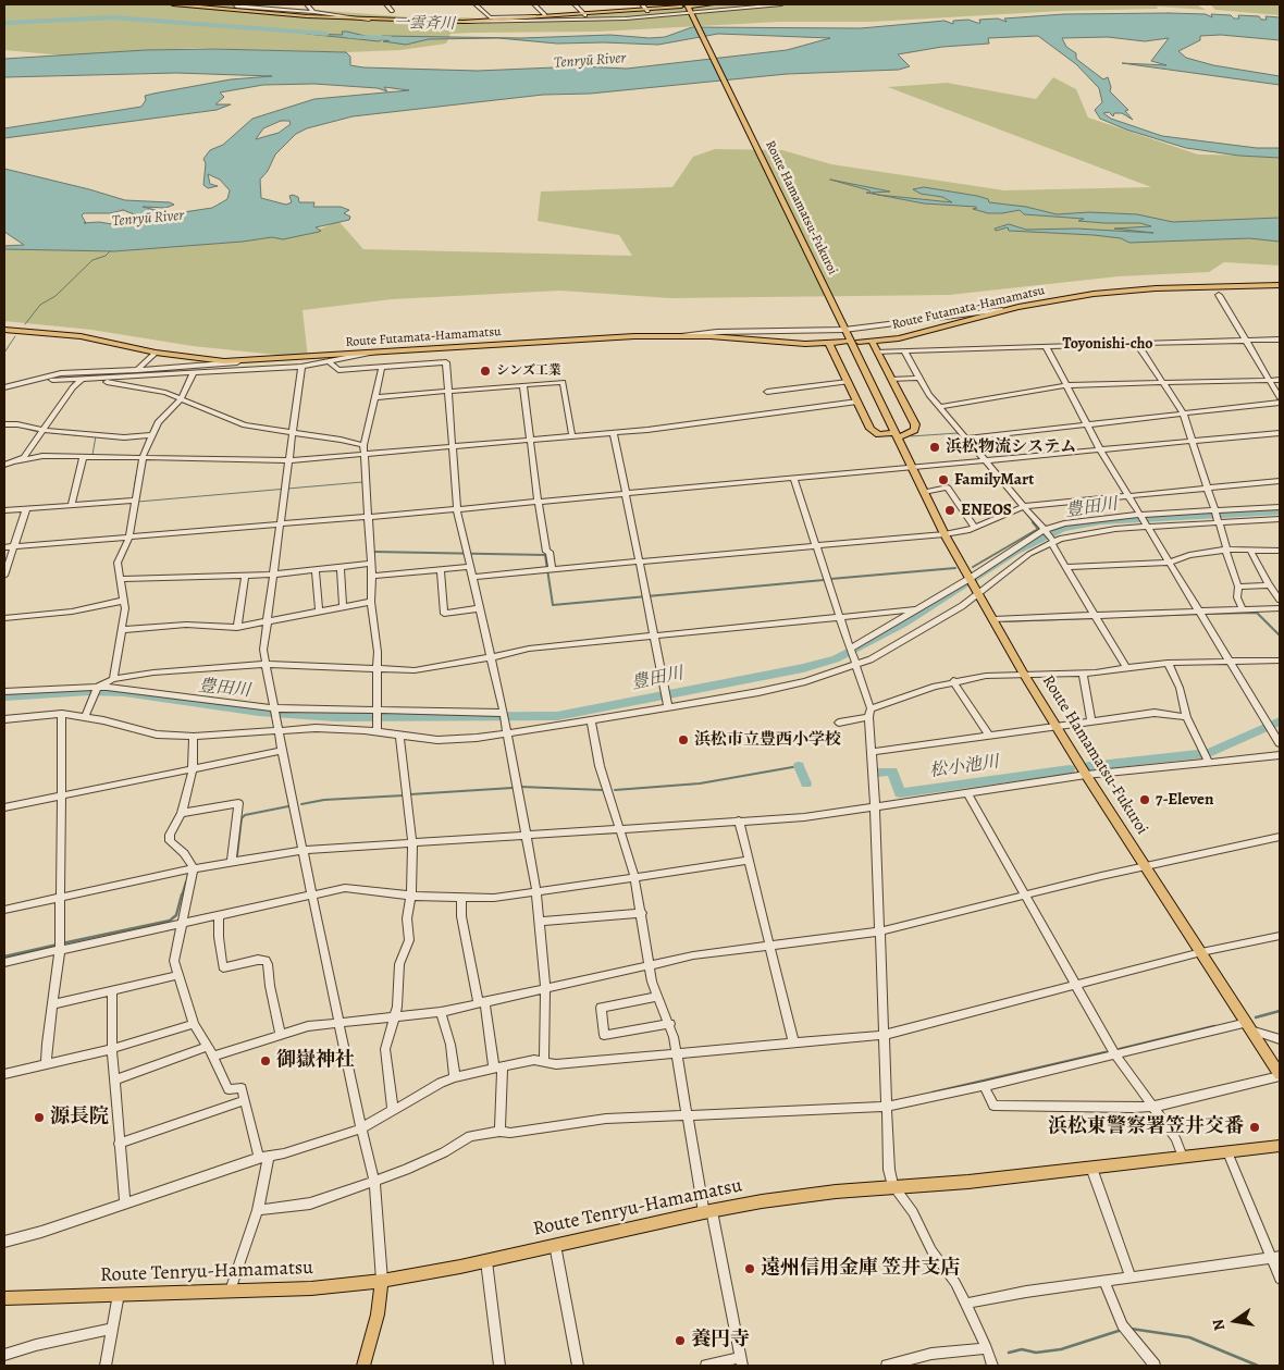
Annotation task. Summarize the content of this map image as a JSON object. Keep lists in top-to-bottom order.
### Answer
{
  "streets": {
    "main road": ["Route Hamamatsu-Fukuroi", "Route Futamata-Hamamatsu", "Route Tenryu-Hamamatsu"]
  },
  "districts": ["Toyonishi-cho"],
  "water": [
    "一雲斉川",
    "Tenryū River",
    "豊田川",
    "松小池川"
  ],
  "places": [
    "シンズ工業",
    "浜松物流システム",
    "FamilyMart",
    "ENEOS",
    "浜松市立豊西小学校",
    "7-Eleven",
    "御嶽神社",
    "源長院",
    "浜松東警察署笠井交番",
    "遠州信用金庫 笠井支店",
    "養円寺"
  ],
  "north": "left"
}
